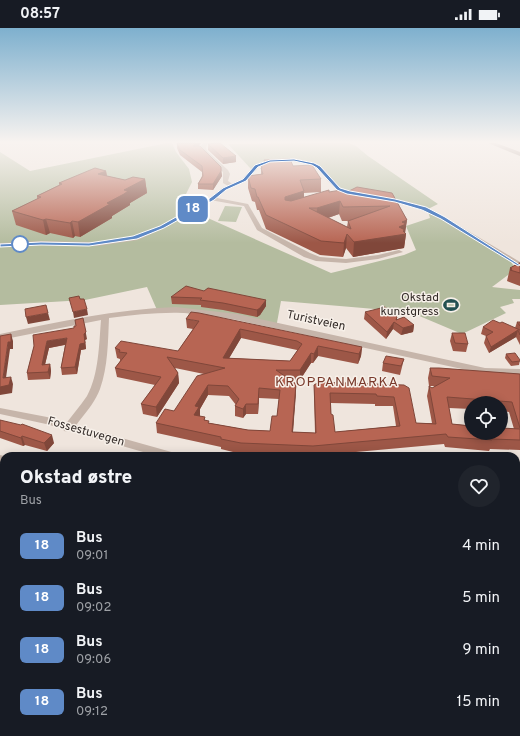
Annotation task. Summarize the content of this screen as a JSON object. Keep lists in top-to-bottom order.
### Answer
{
  "streets": {
    "street": ["Turistveien", "Fossestuvegen"]
  },
  "districts": ["KROPPANMARKA"],
  "places": {
    "sports": ["Okstad kunstgress"]
  },
  "lines": ["bus line 18"],
  "page": {
    "status": "08:57",
    "on_map": "18",
    "heading": ["Okstad østre", "Bus"],
    "list": [
      {
        "mark": "18",
        "name": "Bus",
        "note": "09:01",
        "value": "4 min"
      },
      {
        "mark": "18",
        "name": "Bus",
        "note": "09:02",
        "value": "5 min"
      },
      {
        "mark": "18",
        "name": "Bus",
        "note": "09:06",
        "value": "9 min"
      },
      {
        "mark": "18",
        "name": "Bus",
        "note": "09:12",
        "value": "15 min"
      }
    ]
  }
}
